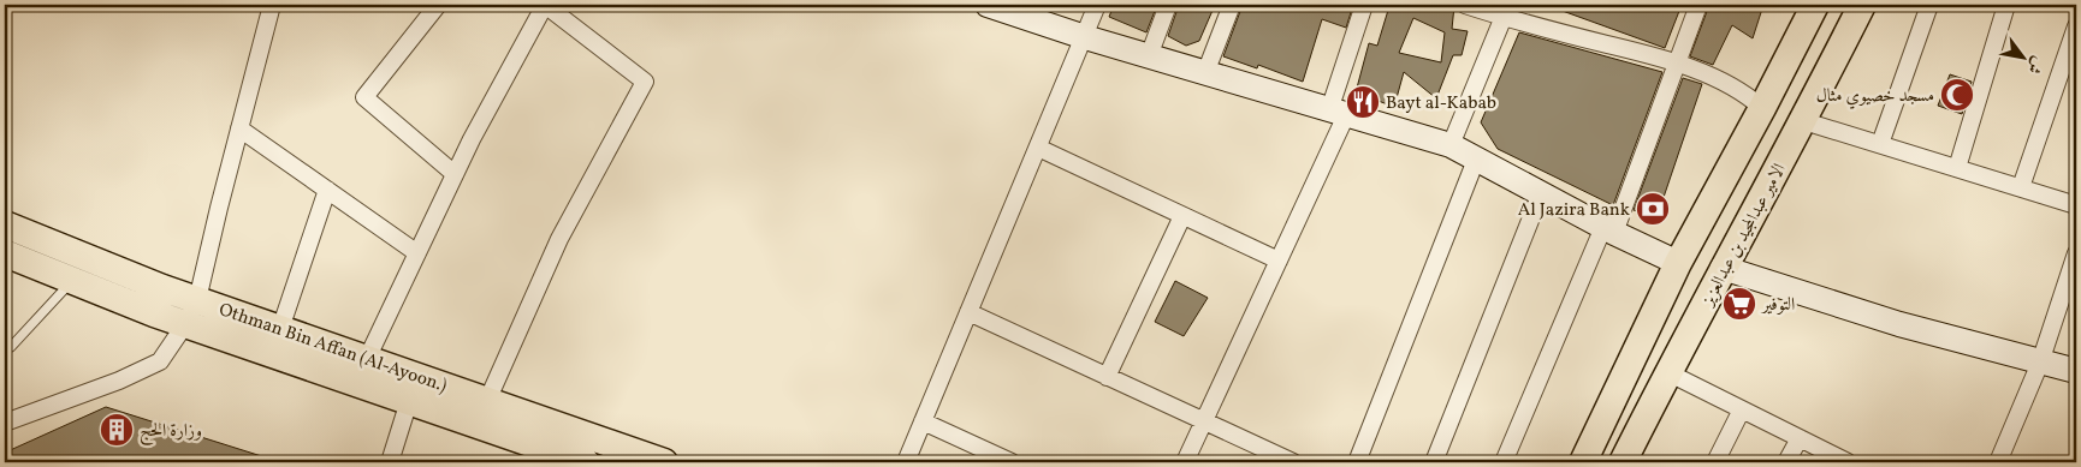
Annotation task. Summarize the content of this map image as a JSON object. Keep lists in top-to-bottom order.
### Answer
{
  "streets": {
    "main road": ["الامير عبدالمجيد بن عبدالعزيز", "Othman Bin Affan (Al-Ayoon.)"]
  },
  "places": {
    "mosque": ["مسجد خصيوي مثال"],
    "restaurant": ["Bayt al-Kabab"],
    "bank": ["Al Jazira Bank"],
    "supermarket": ["التوفير"],
    "building": ["وزارة الحج"]
  },
  "north": "bottom right"
}
